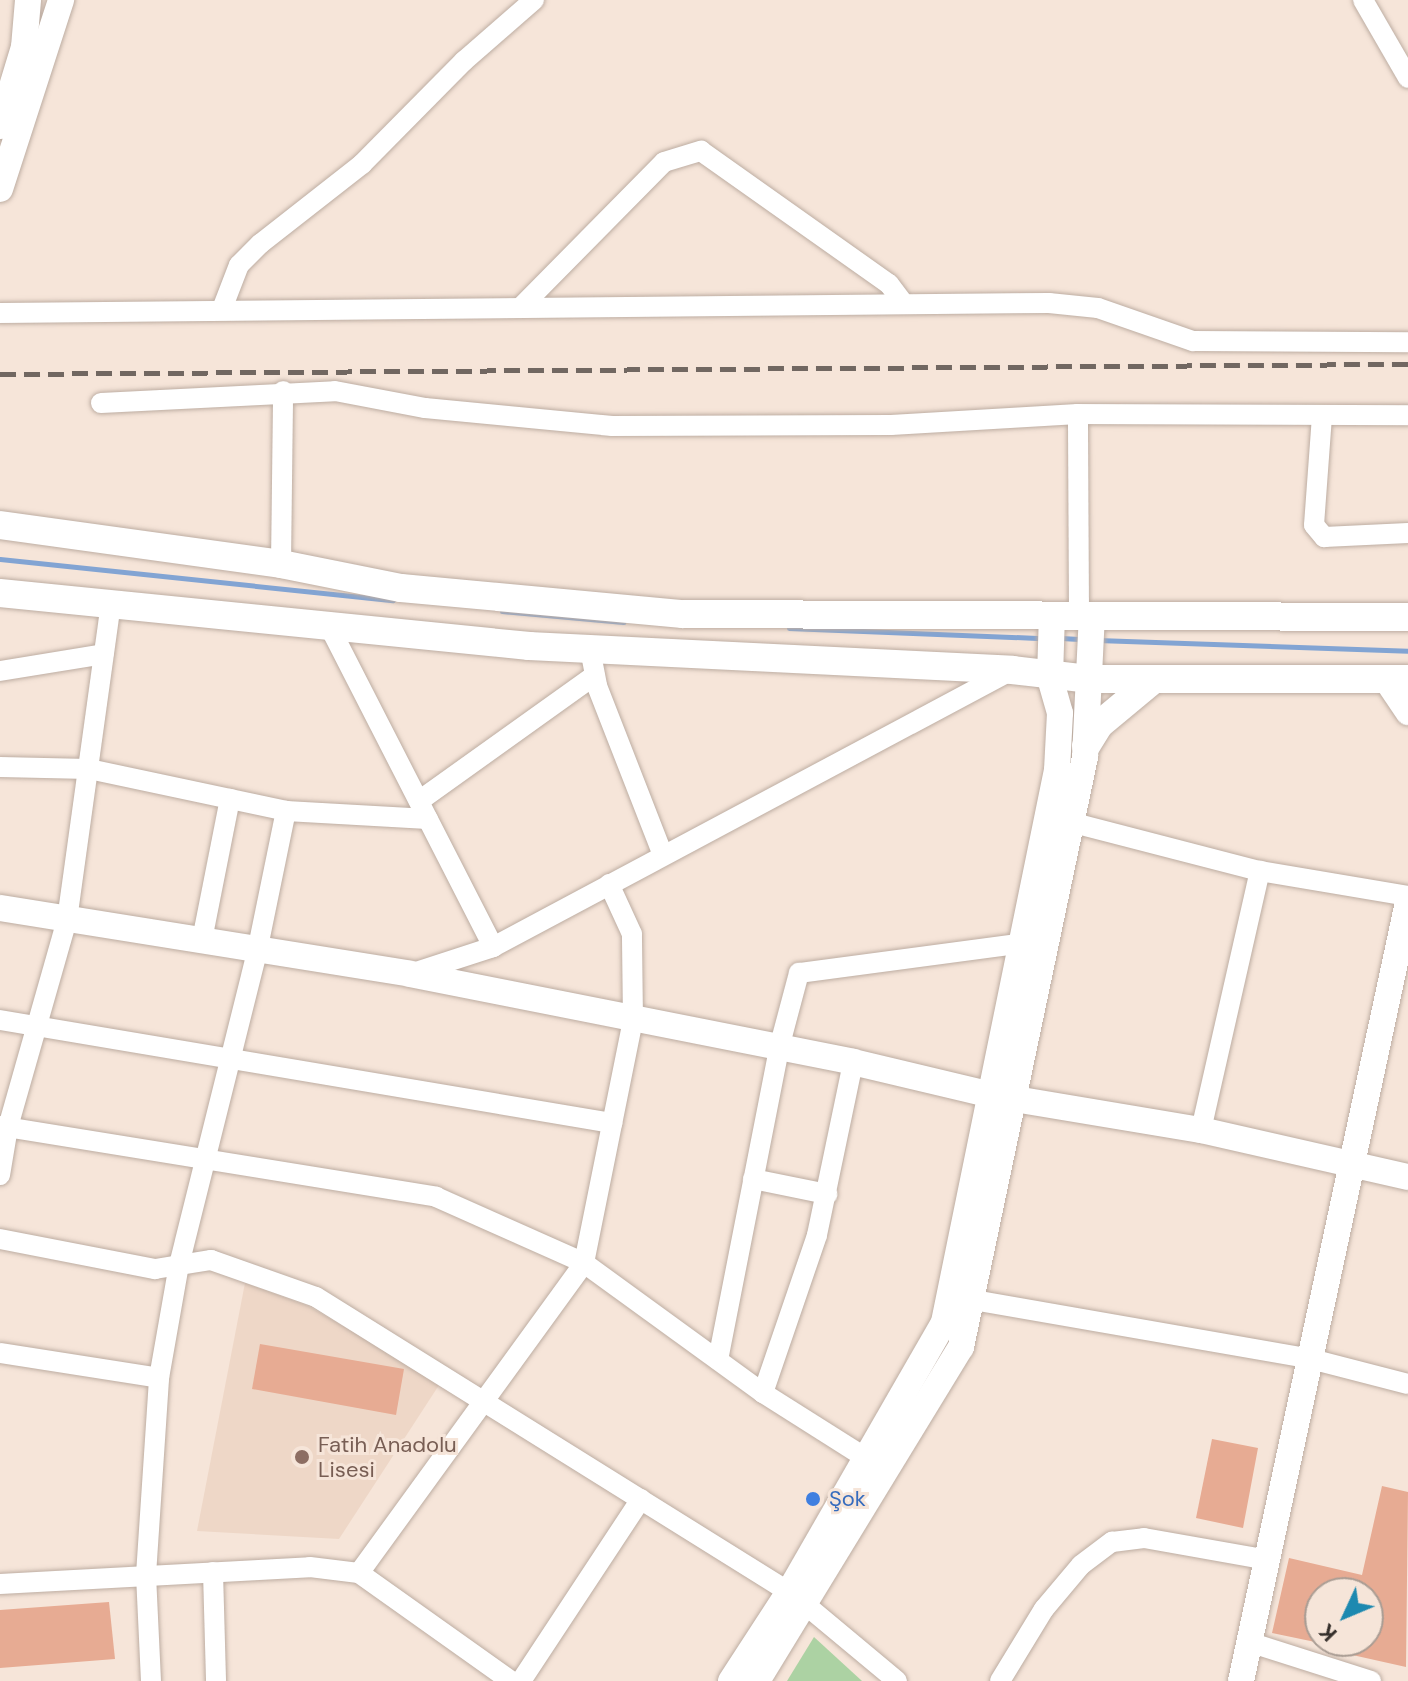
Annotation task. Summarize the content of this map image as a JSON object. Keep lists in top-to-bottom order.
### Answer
{
  "places": ["Fatih Anadolu Lisesi", "Şok"],
  "north": "bottom left"
}
